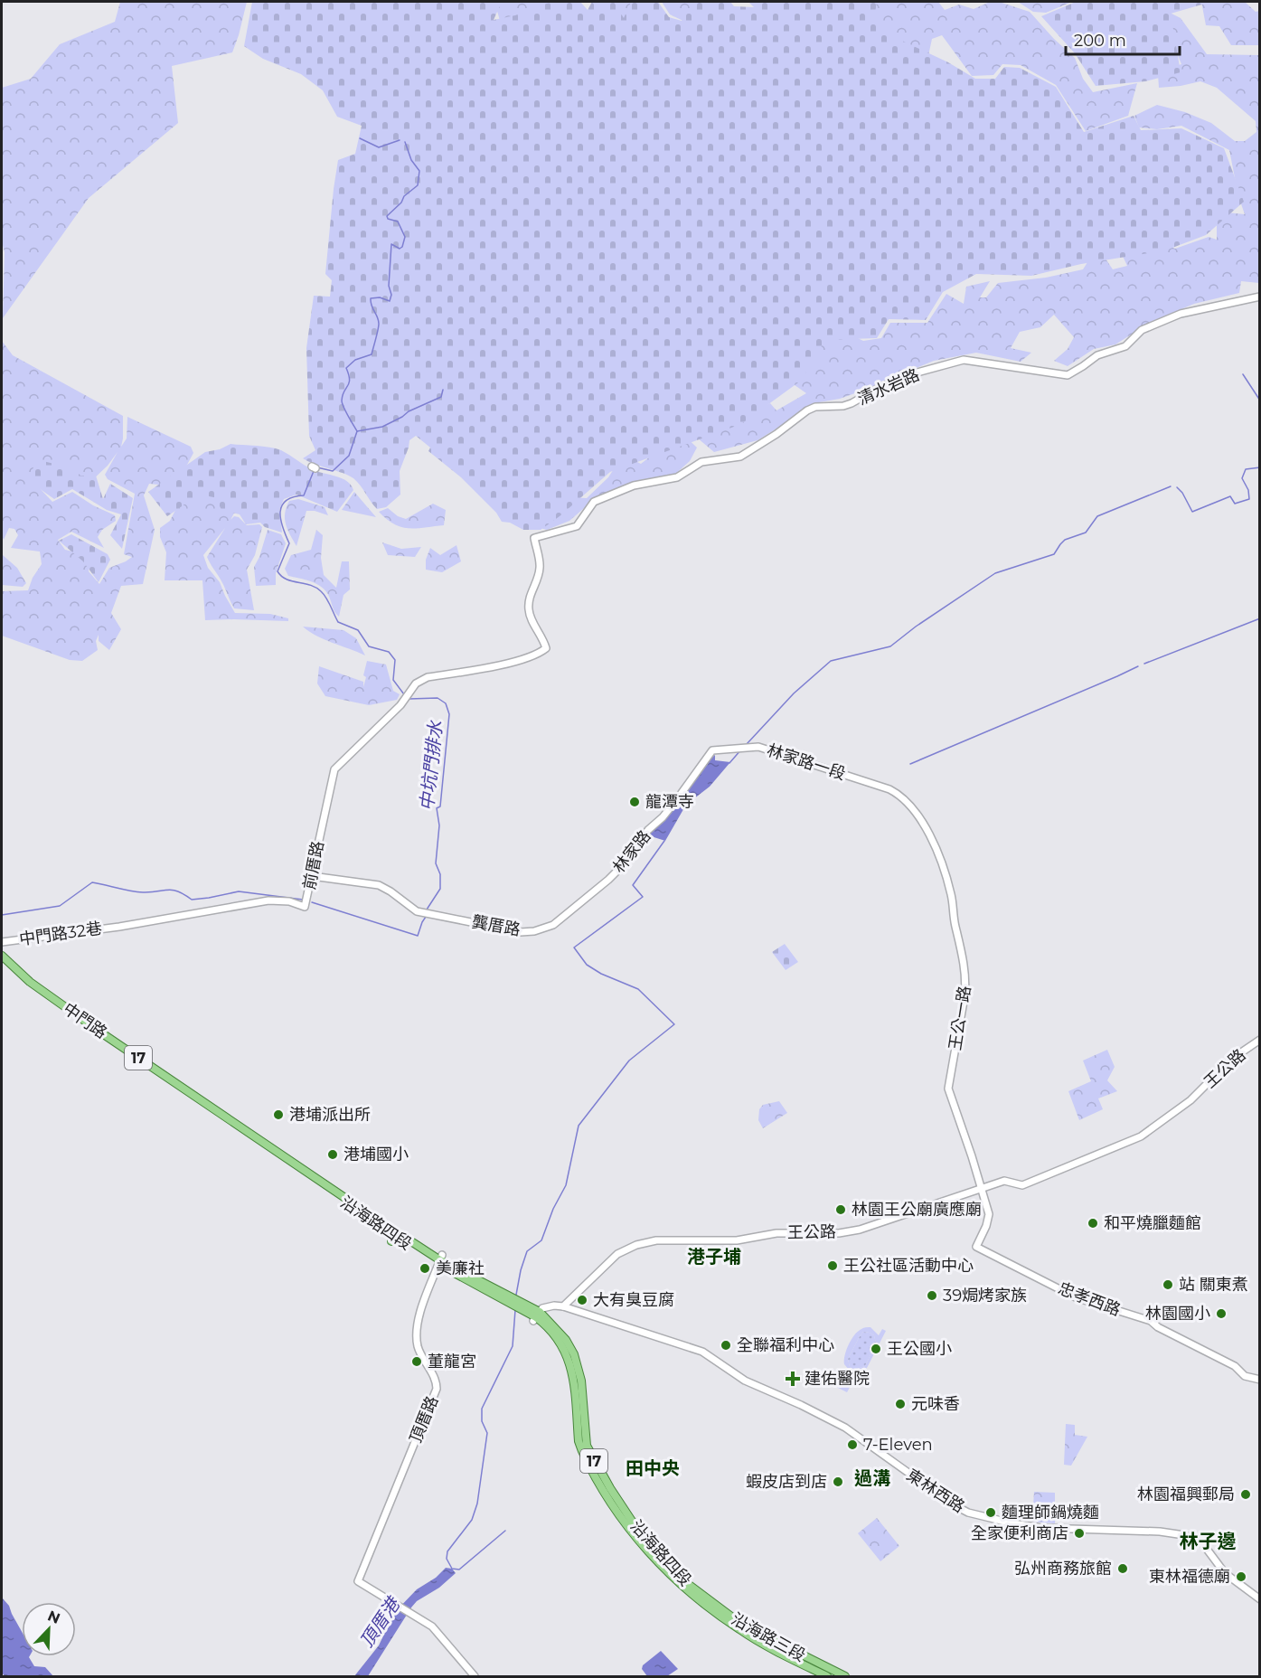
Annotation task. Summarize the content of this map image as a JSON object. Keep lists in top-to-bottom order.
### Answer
{
  "streets": {
    "main road": [
      "中門路",
      "17",
      "沿海路四段",
      "沿海路三段"
    ],
    "street": [
      "清水岩路",
      "林家路一段",
      "林家路",
      "前厝路",
      "龔厝路",
      "中門路32巷",
      "王公一路",
      "王公路",
      "忠孝西路",
      "頂厝路",
      "東林西路"
    ]
  },
  "crossings": [
    ["清水岩路", "前厝路"],
    ["林家路一段", "林家路"],
    ["林家路一段", "王公一路"],
    ["林家路", "龔厝路"],
    ["前厝路", "龔厝路"],
    ["前厝路", "中門路32巷"],
    ["王公一路", "王公路"],
    ["王公一路", "忠孝西路"],
    ["中門路", "沿海路四段"],
    ["王公路", "東林西路"],
    ["沿海路四段", "頂厝路"],
    ["沿海路四段", "沿海路三段"]
  ],
  "districts": [
    "港子埔",
    "田中央",
    "過溝",
    "林子邊"
  ],
  "water": ["中坑門排水", "頂厝港"],
  "places": {
    "other": [
      "龍潭寺",
      "港埔派出所",
      "港埔國小",
      "林園王公廟廣應廟",
      "和平燒臘麵館",
      "王公社區活動中心",
      "美廉社",
      "站 關東煮",
      "39焗烤家族",
      "大有臭豆腐",
      "林園國小",
      "全聯福利中心",
      "王公國小",
      "董龍宮",
      "元味香",
      "7-Eleven",
      "蝦皮店到店",
      "林園福興郵局",
      "麵理師鍋燒麵",
      "全家便利商店",
      "弘州商務旅館",
      "東林福德廟"
    ],
    "health": ["建佑醫院"]
  },
  "scale_bar": "200 m",
  "north": "top right"
}
